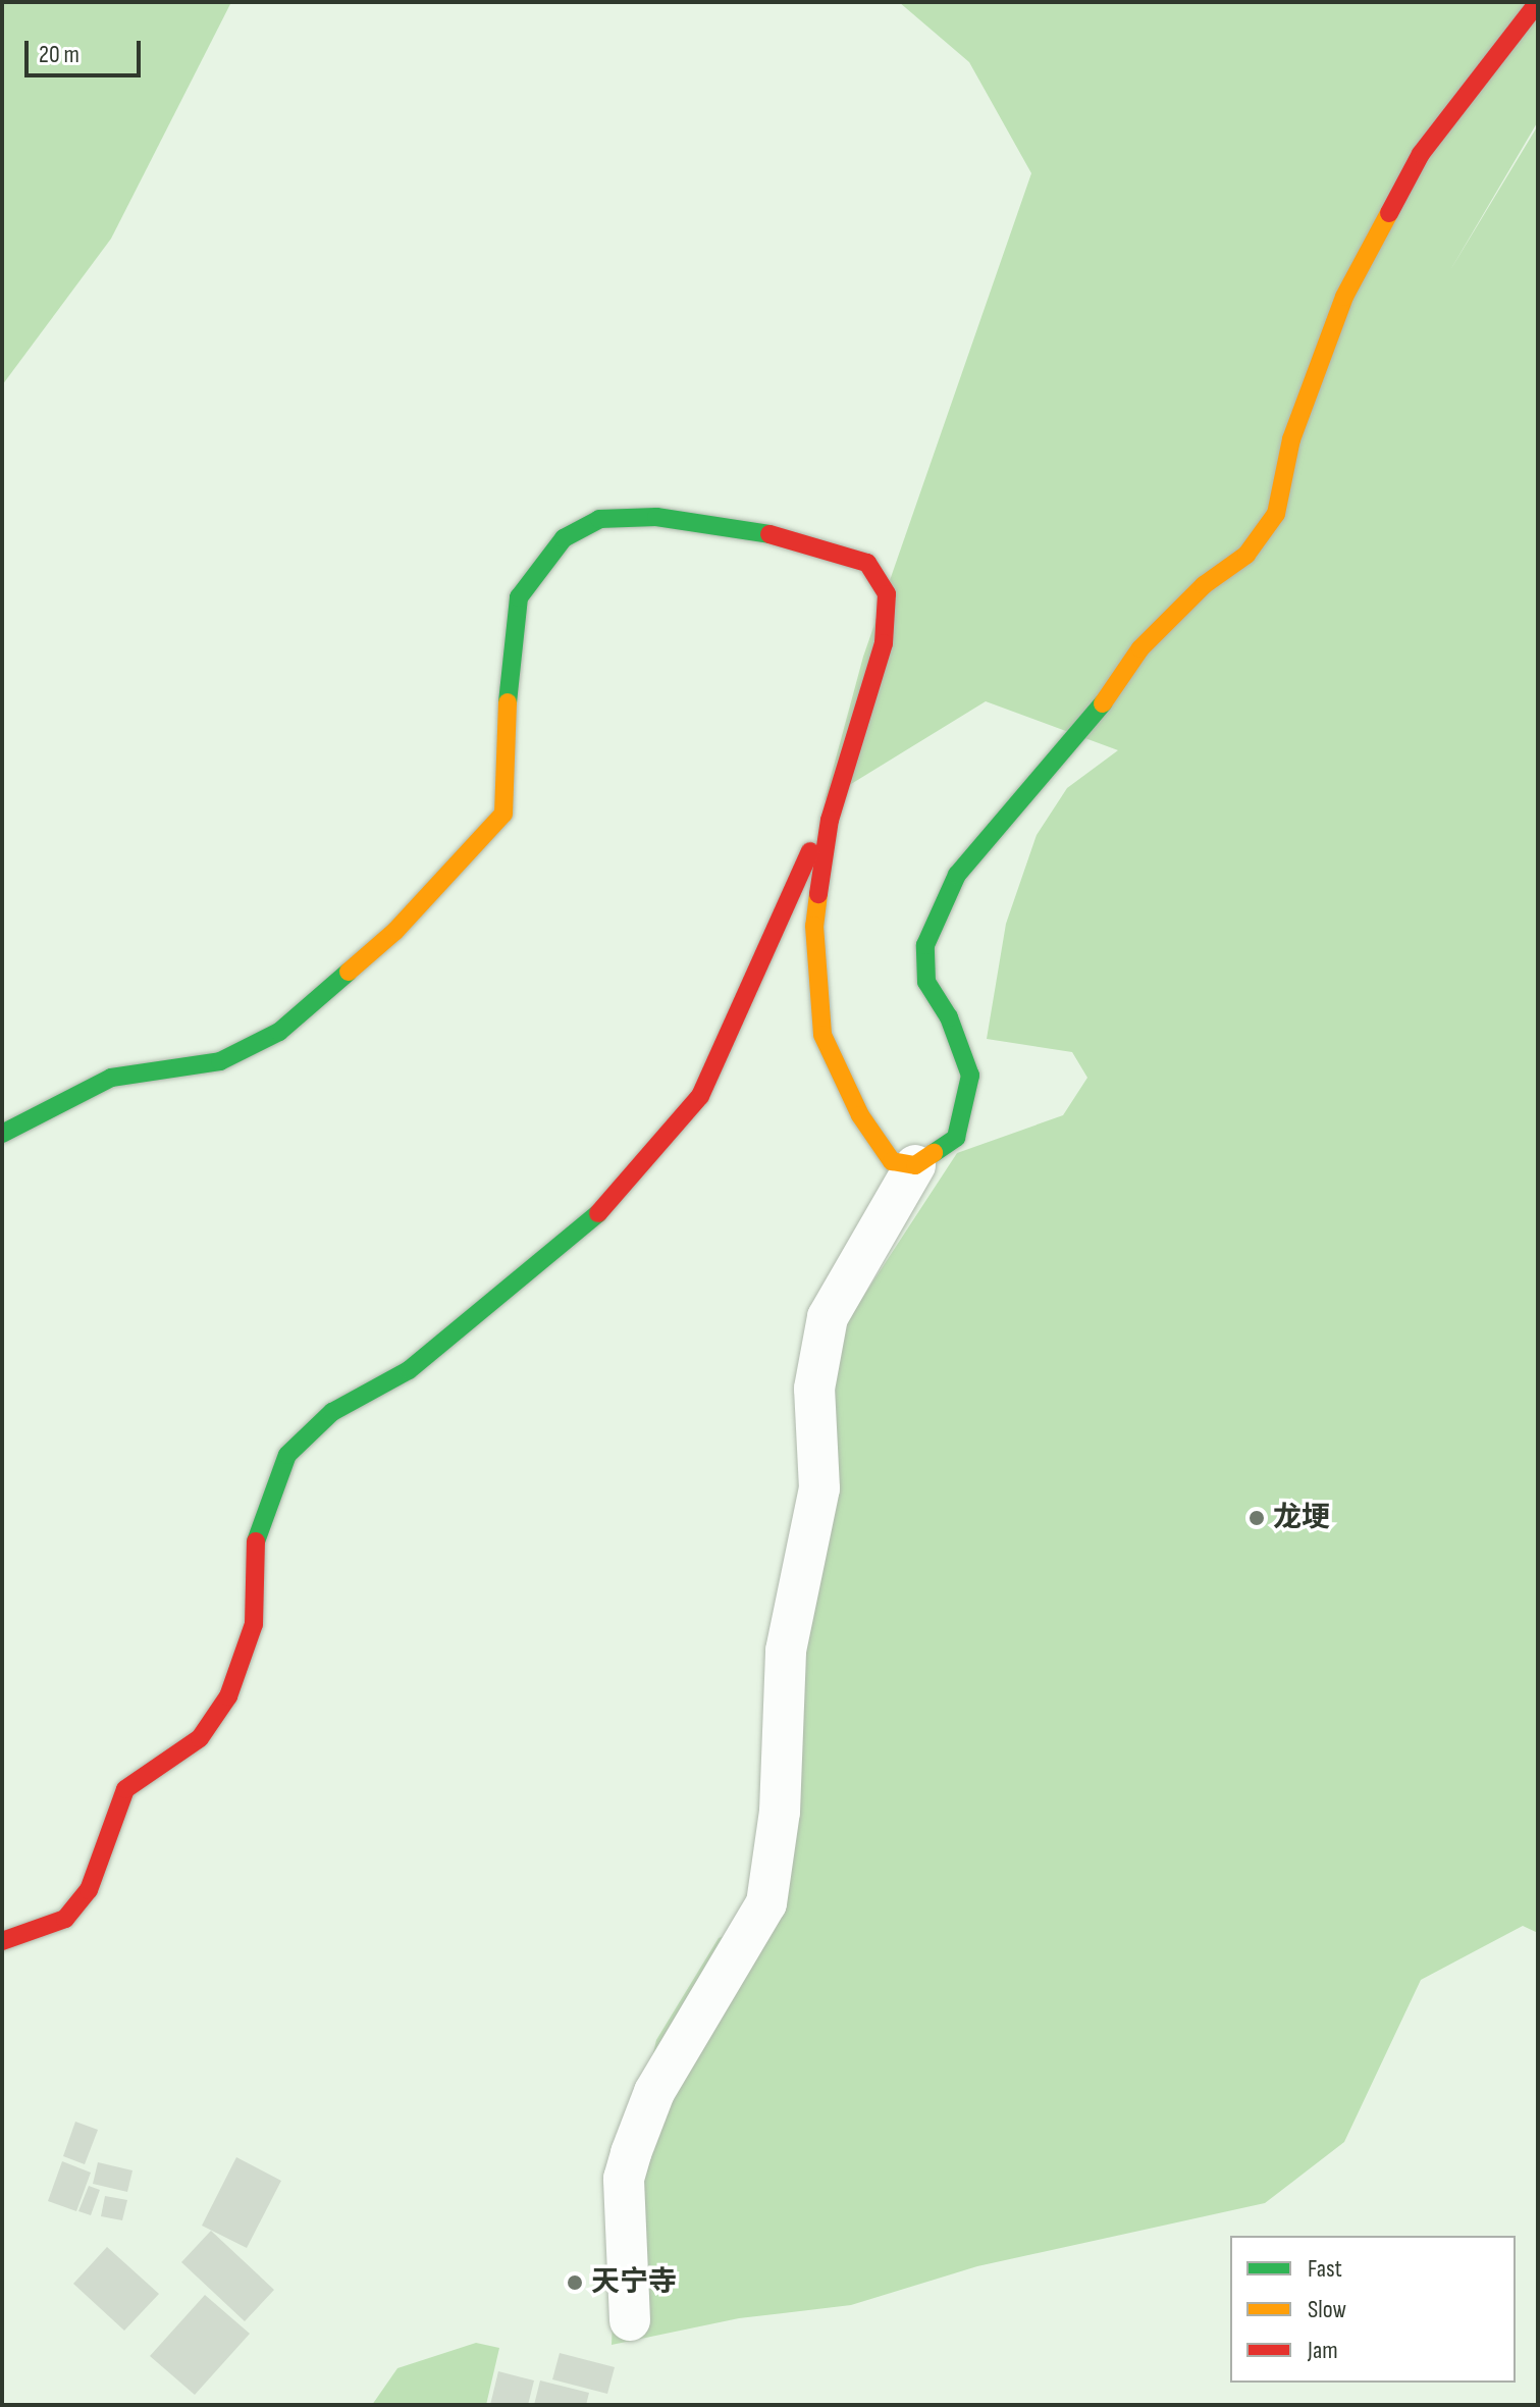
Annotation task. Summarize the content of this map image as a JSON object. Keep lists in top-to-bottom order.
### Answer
{
  "places": ["龙埂", "天宁寺"],
  "legend": ["Fast", "Slow", "Jam"],
  "scale_bar": "20 m"
}
